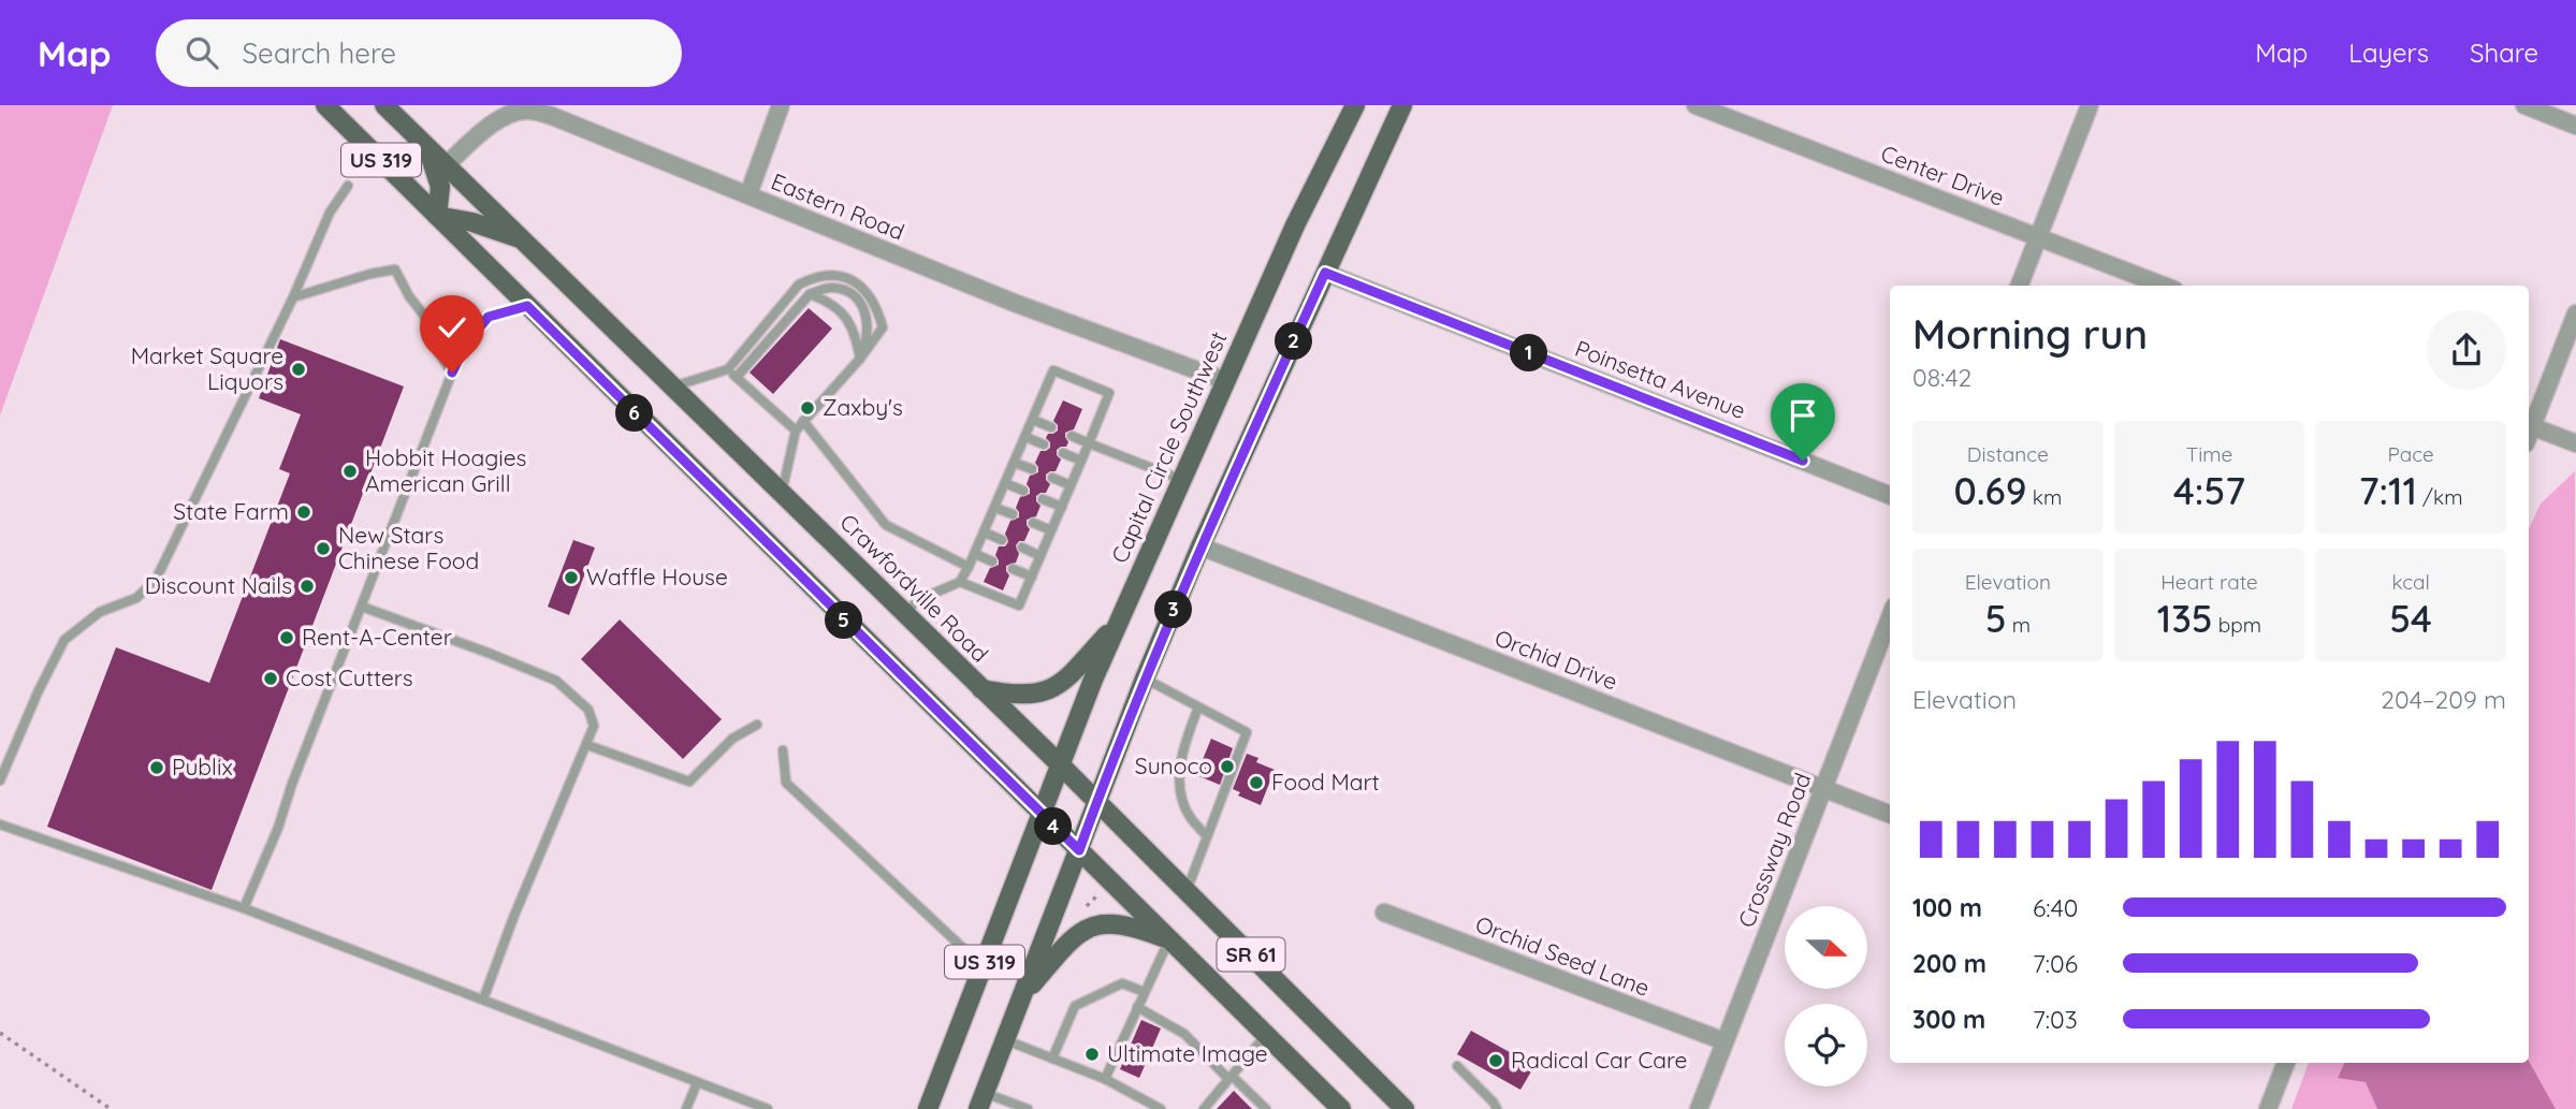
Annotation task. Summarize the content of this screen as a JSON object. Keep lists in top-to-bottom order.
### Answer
{
  "streets": {
    "main road": [
      "US 319",
      "Capital Circle Southwest",
      "Crawfordville Road",
      "SR 61"
    ],
    "street": [
      "Center Drive",
      "Eastern Road",
      "Poinsetta Avenue",
      "Orchid Drive",
      "Crossway Road",
      "Orchid Seed Lane"
    ]
  },
  "crossings": [
    ["US 319", "Capital Circle Southwest"],
    ["US 319", "Crawfordville Road"],
    ["US 319", "SR 61"],
    ["Eastern Road", "Capital Circle Southwest"],
    ["Eastern Road", "Crawfordville Road"],
    ["Capital Circle Southwest", "Crawfordville Road"],
    ["Capital Circle Southwest", "SR 61"],
    ["Orchid Drive", "Crossway Road"],
    ["Crossway Road", "Orchid Seed Lane"]
  ],
  "places": [
    "Market Square Liquors",
    "Zaxby's",
    "Hobbit Hoagies American Grill",
    "State Farm",
    "New Stars Chinese Food",
    "Waffle House",
    "Discount Nails",
    "Rent-A-Center",
    "Cost Cutters",
    "Sunoco",
    "Publix",
    "Food Mart",
    "Ultimate Image",
    "Radical Car Care"
  ],
  "north": "right",
  "page": {
    "header": "Map",
    "search": "Search here",
    "nav": ["Map", "Layers", "Share"],
    "heading": ["Morning run", "08:42"],
    "pins": [
      "2",
      "1",
      "6",
      "3",
      "5",
      "4"
    ],
    "stats": [
      ["Distance", "0.69 km"],
      ["Time", "4:57"],
      ["Pace", "7:11 /km"],
      ["Elevation", "5 m"],
      ["Heart rate", "135 bpm"],
      ["kcal", "54"]
    ],
    "chart": ["Elevation", "204–209 m"],
    "list": [
      {
        "name": "100 m",
        "note": "6:40"
      },
      {
        "name": "200 m",
        "note": "7:06"
      },
      {
        "name": "300 m",
        "note": "7:03"
      }
    ]
  }
}
